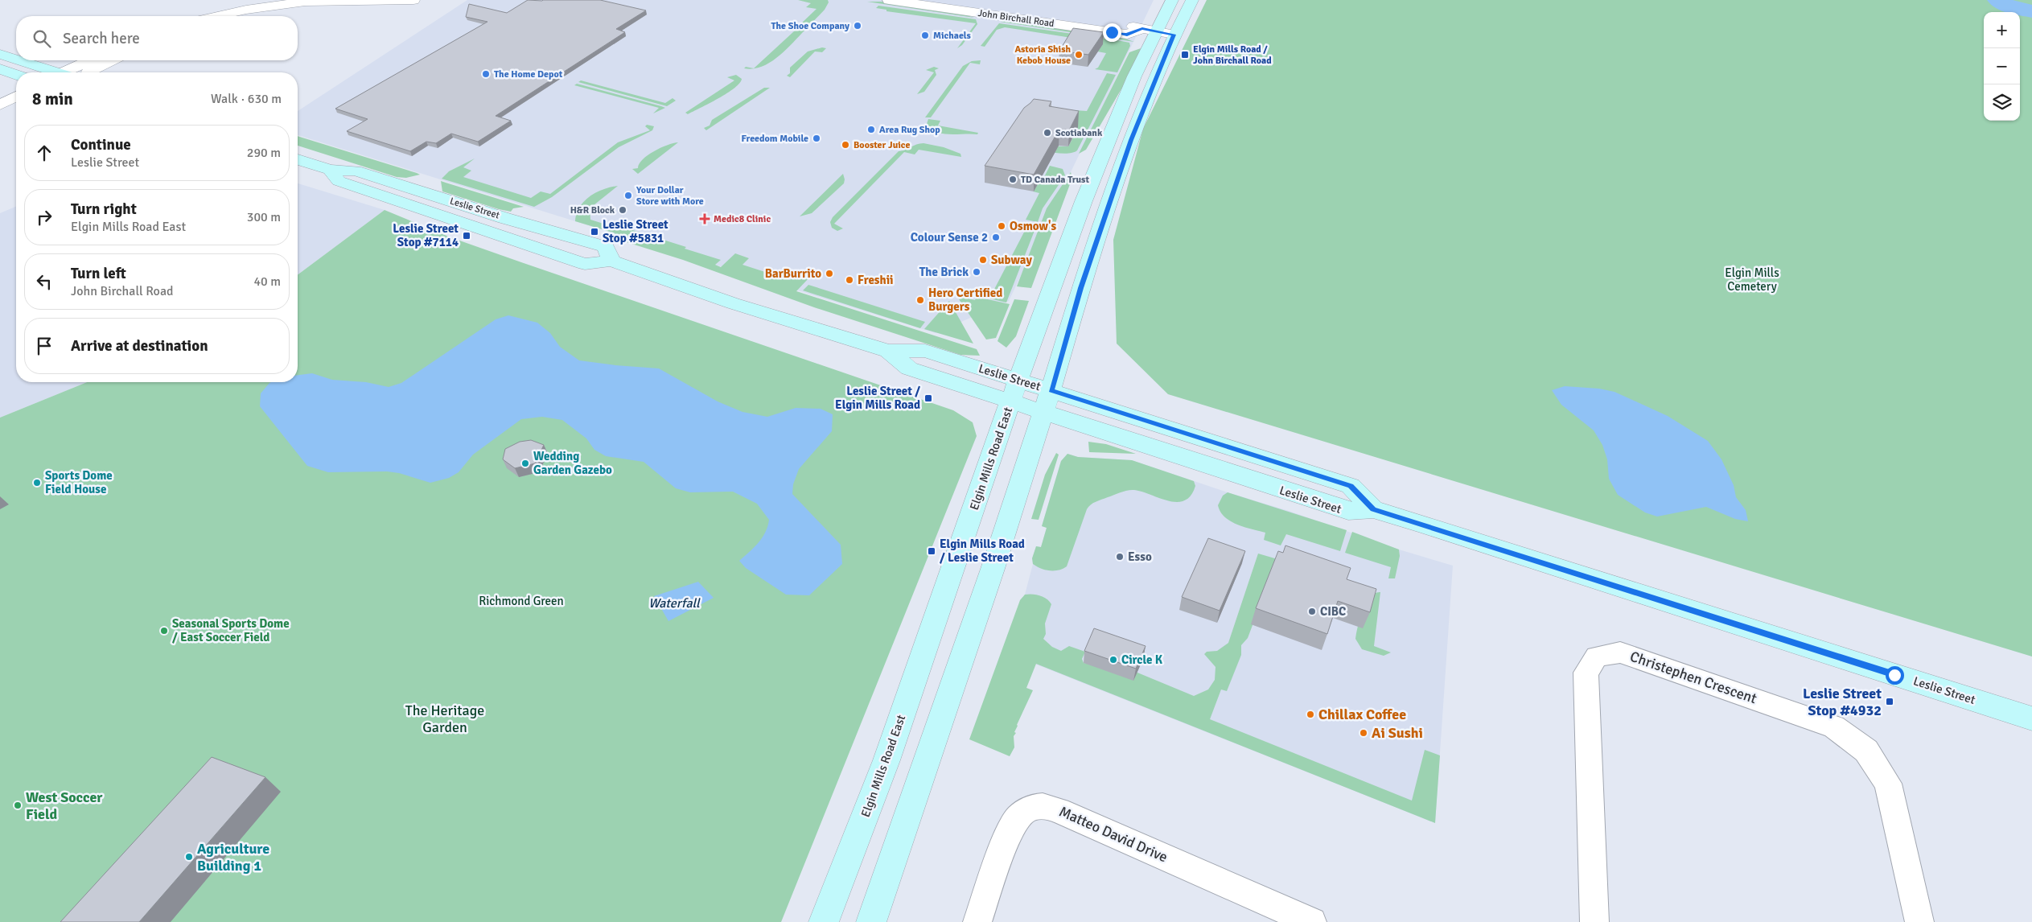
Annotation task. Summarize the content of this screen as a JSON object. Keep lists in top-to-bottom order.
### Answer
{
  "streets": {
    "main road": ["Leslie Street", "Elgin Mills Road East"],
    "street": ["John Birchall Road", "Christephen Crescent", "Matteo David Drive"]
  },
  "crossings": [
    ["John Birchall Road", "Elgin Mills Road East"],
    ["Leslie Street", "Elgin Mills Road East"]
  ],
  "water": ["Waterfall"],
  "parks": ["Elgin Mills Cemetery", "Richmond Green", "The Heritage Garden"],
  "places": {
    "other": [
      "The Shoe Company",
      "Michaels",
      "Astoria Shish Kebob House",
      "The Home Depot",
      "Area Rug Shop",
      "Scotiabank",
      "Freedom Mobile",
      "Booster Juice",
      "TD Canada Trust",
      "Your Dollar Store with More",
      "H&R Block",
      "Osmow's",
      "Colour Sense 2",
      "Subway",
      "The Brick",
      "BarBurrito",
      "Freshii",
      "Hero Certified Burgers",
      "Wedding Garden Gazebo",
      "Sports Dome Field House",
      "Esso",
      "CIBC",
      "Seasonal Sports Dome / East Soccer Field",
      "Circle K",
      "Chillax Coffee",
      "Ai Sushi",
      "West Soccer Field",
      "Agriculture Building 1"
    ],
    "transit": [
      "Elgin Mills Road / John Birchall Road",
      "Leslie Street Stop #5831",
      "Leslie Street Stop #7114",
      "Leslie Street / Elgin Mills Road",
      "Elgin Mills Road / Leslie Street",
      "Leslie Street Stop #4932"
    ],
    "health": ["Medic8 Clinic"]
  },
  "page": {
    "map_buttons": ["+", "−"],
    "search": "Search here",
    "heading": ["8 min", "Walk · 630 m"],
    "list": [
      ["Continue", "Leslie Street", "290 m"],
      ["Turn right", "Elgin Mills Road East", "300 m"],
      ["Turn left", "John Birchall Road", "40 m"],
      "Arrive at destination"
    ]
  }
}
